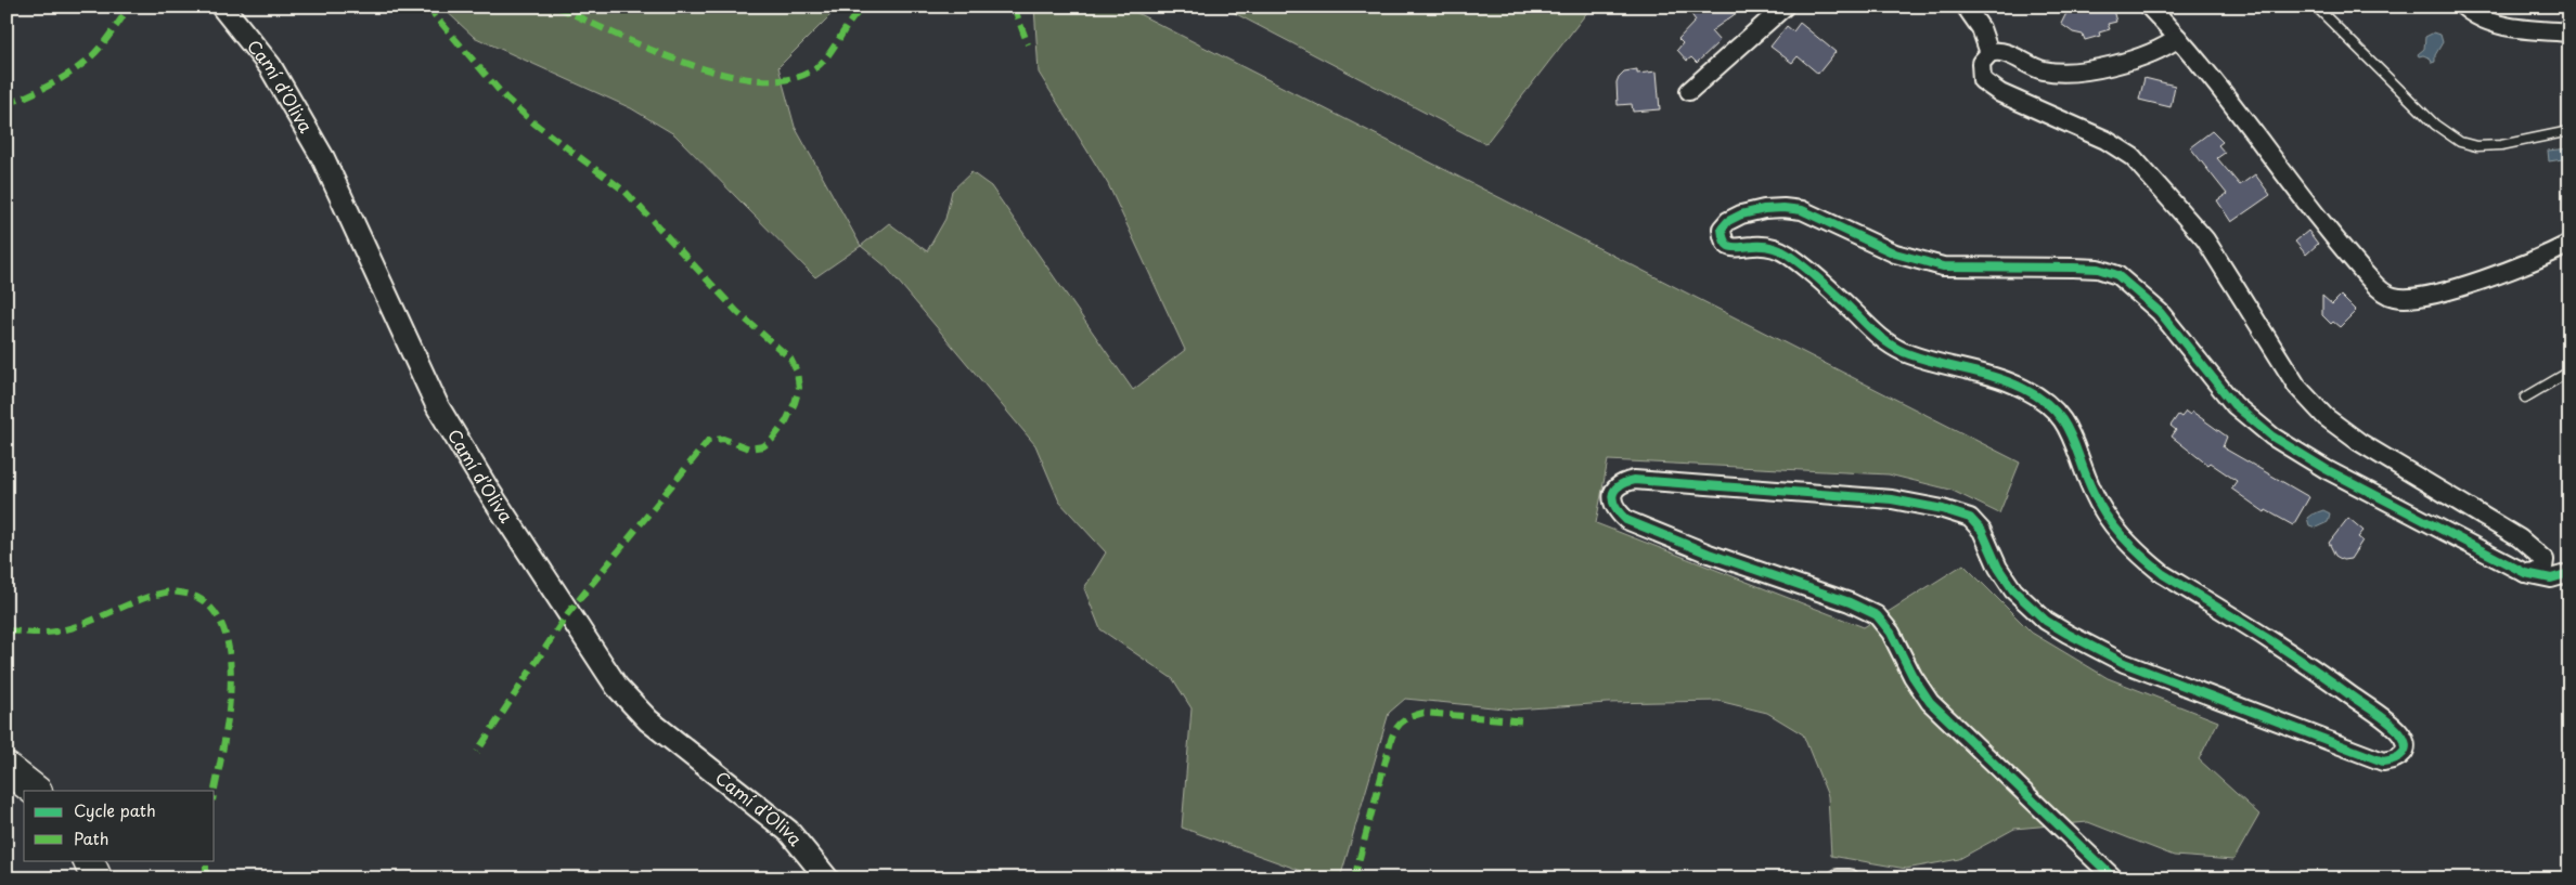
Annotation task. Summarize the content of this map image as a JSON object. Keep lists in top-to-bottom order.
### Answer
{
  "streets": {
    "street": ["Camí d’Oliva"]
  },
  "legend": ["Cycle path", "Path"]
}
